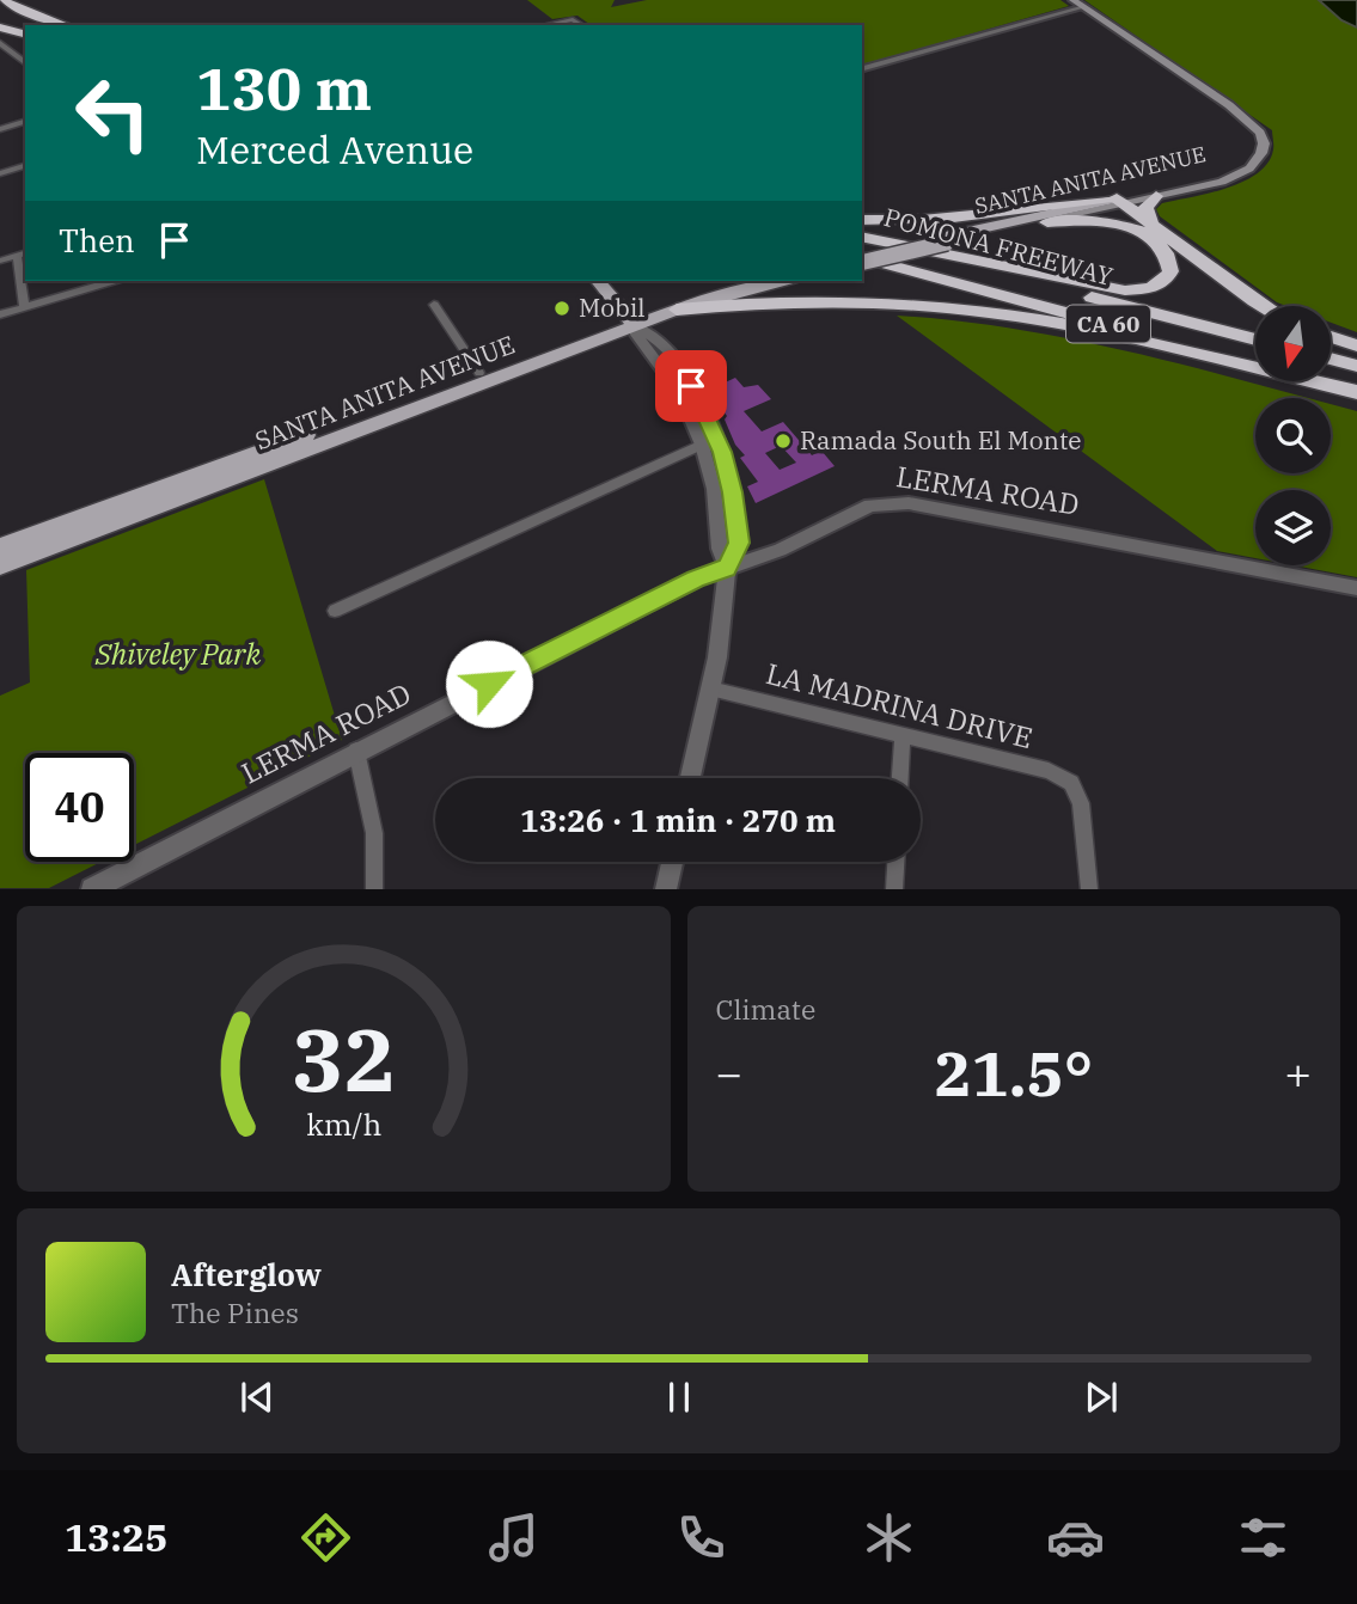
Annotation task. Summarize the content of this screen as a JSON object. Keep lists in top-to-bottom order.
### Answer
{
  "streets": {
    "highway": ["POMONA FREEWAY", "CA 60"],
    "main road": ["SANTA ANITA AVENUE"],
    "street": ["LERMA ROAD", "LA MADRINA DRIVE"]
  },
  "parks": ["Shiveley Park"],
  "places": ["Mobil", "Ramada South El Monte"],
  "north": "bottom",
  "page": {
    "turn": ["130 m", "Merced Avenue"],
    "then": "Then",
    "limit": "40",
    "trip": "13:26 · 1 min · 270 m",
    "tile": "Climate",
    "heat": ["−", "21.5°", "+"],
    "song": ["Afterglow", "The Pines"],
    "tabs": "13:25",
    "gauge": ["32", "km/h"]
  }
}
